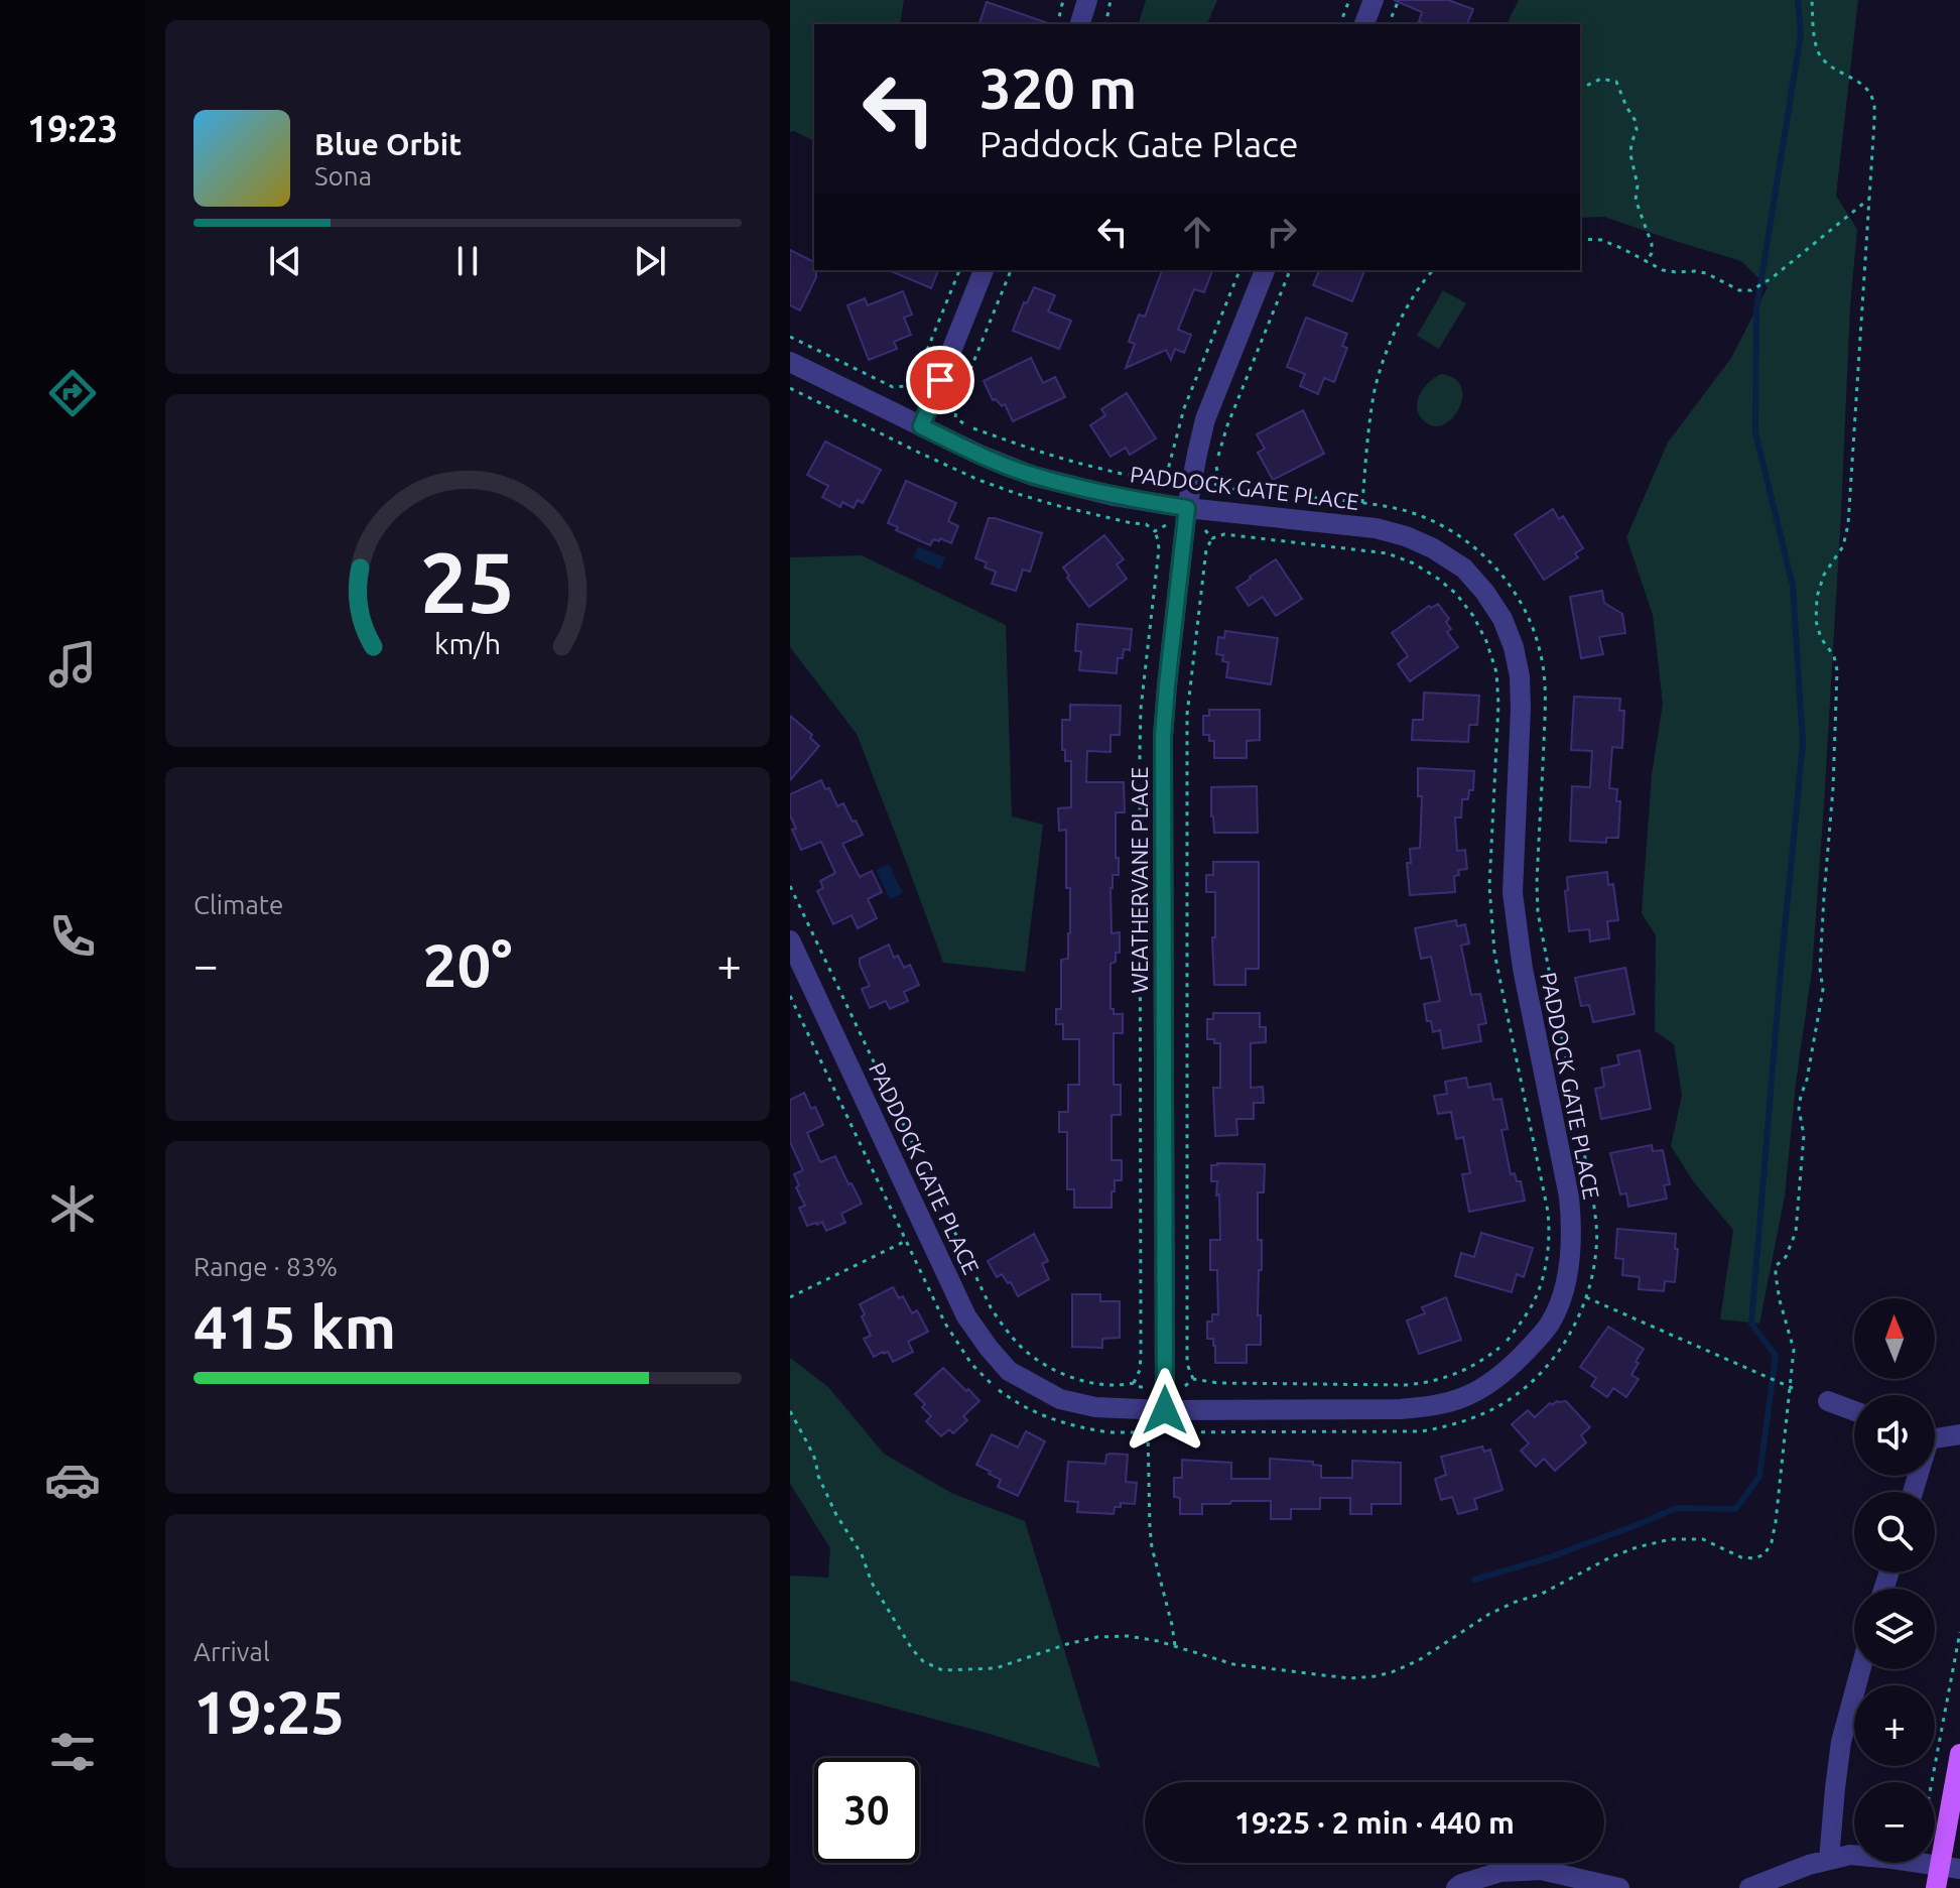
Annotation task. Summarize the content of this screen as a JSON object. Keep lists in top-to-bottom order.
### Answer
{
  "streets": {
    "street": ["PADDOCK GATE PLACE", "WEATHERVANE PLACE"]
  },
  "crossings": [
    ["PADDOCK GATE PLACE", "WEATHERVANE PLACE"]
  ],
  "north": "top",
  "page": {
    "tabs": "19:23",
    "turn": ["320 m", "Paddock Gate Place"],
    "song": ["Blue Orbit", "Sona"],
    "tile": [
      "Climate",
      ["Range · 83%", "415 km"],
      ["Arrival", "19:25"]
    ],
    "heat": ["−", "20°", "+"],
    "map_buttons": ["+", "−"],
    "limit": "30",
    "trip": "19:25 · 2 min · 440 m",
    "gauge": ["25", "km/h"]
  }
}
